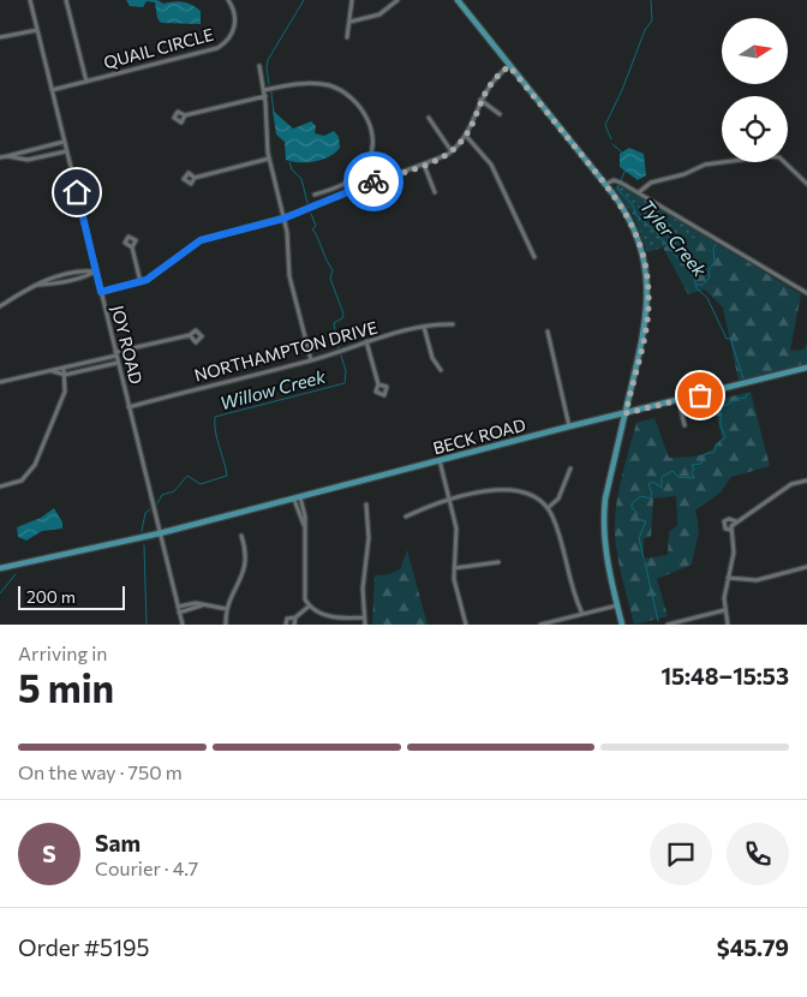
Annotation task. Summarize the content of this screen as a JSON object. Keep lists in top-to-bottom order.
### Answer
{
  "streets": {
    "main road": ["BECK ROAD"],
    "street": ["QUAIL CIRCLE", "JOY ROAD", "NORTHAMPTON DRIVE"]
  },
  "crossings": [
    ["QUAIL CIRCLE", "JOY ROAD"],
    ["JOY ROAD", "NORTHAMPTON DRIVE"],
    ["JOY ROAD", "BECK ROAD"]
  ],
  "water": ["Tyler Creek", "Willow Creek"],
  "scale_bar": "200 m",
  "north": "right",
  "page": {
    "scale": "200 m",
    "heading": ["5 min", "Arriving in", "15:48–15:53"],
    "panel": [
      "Sam",
      "Courier · 4.7",
      "Order #5195",
      "$45.79"
    ],
    "bar": "On the way · 750 m",
    "round": "S"
  }
}
